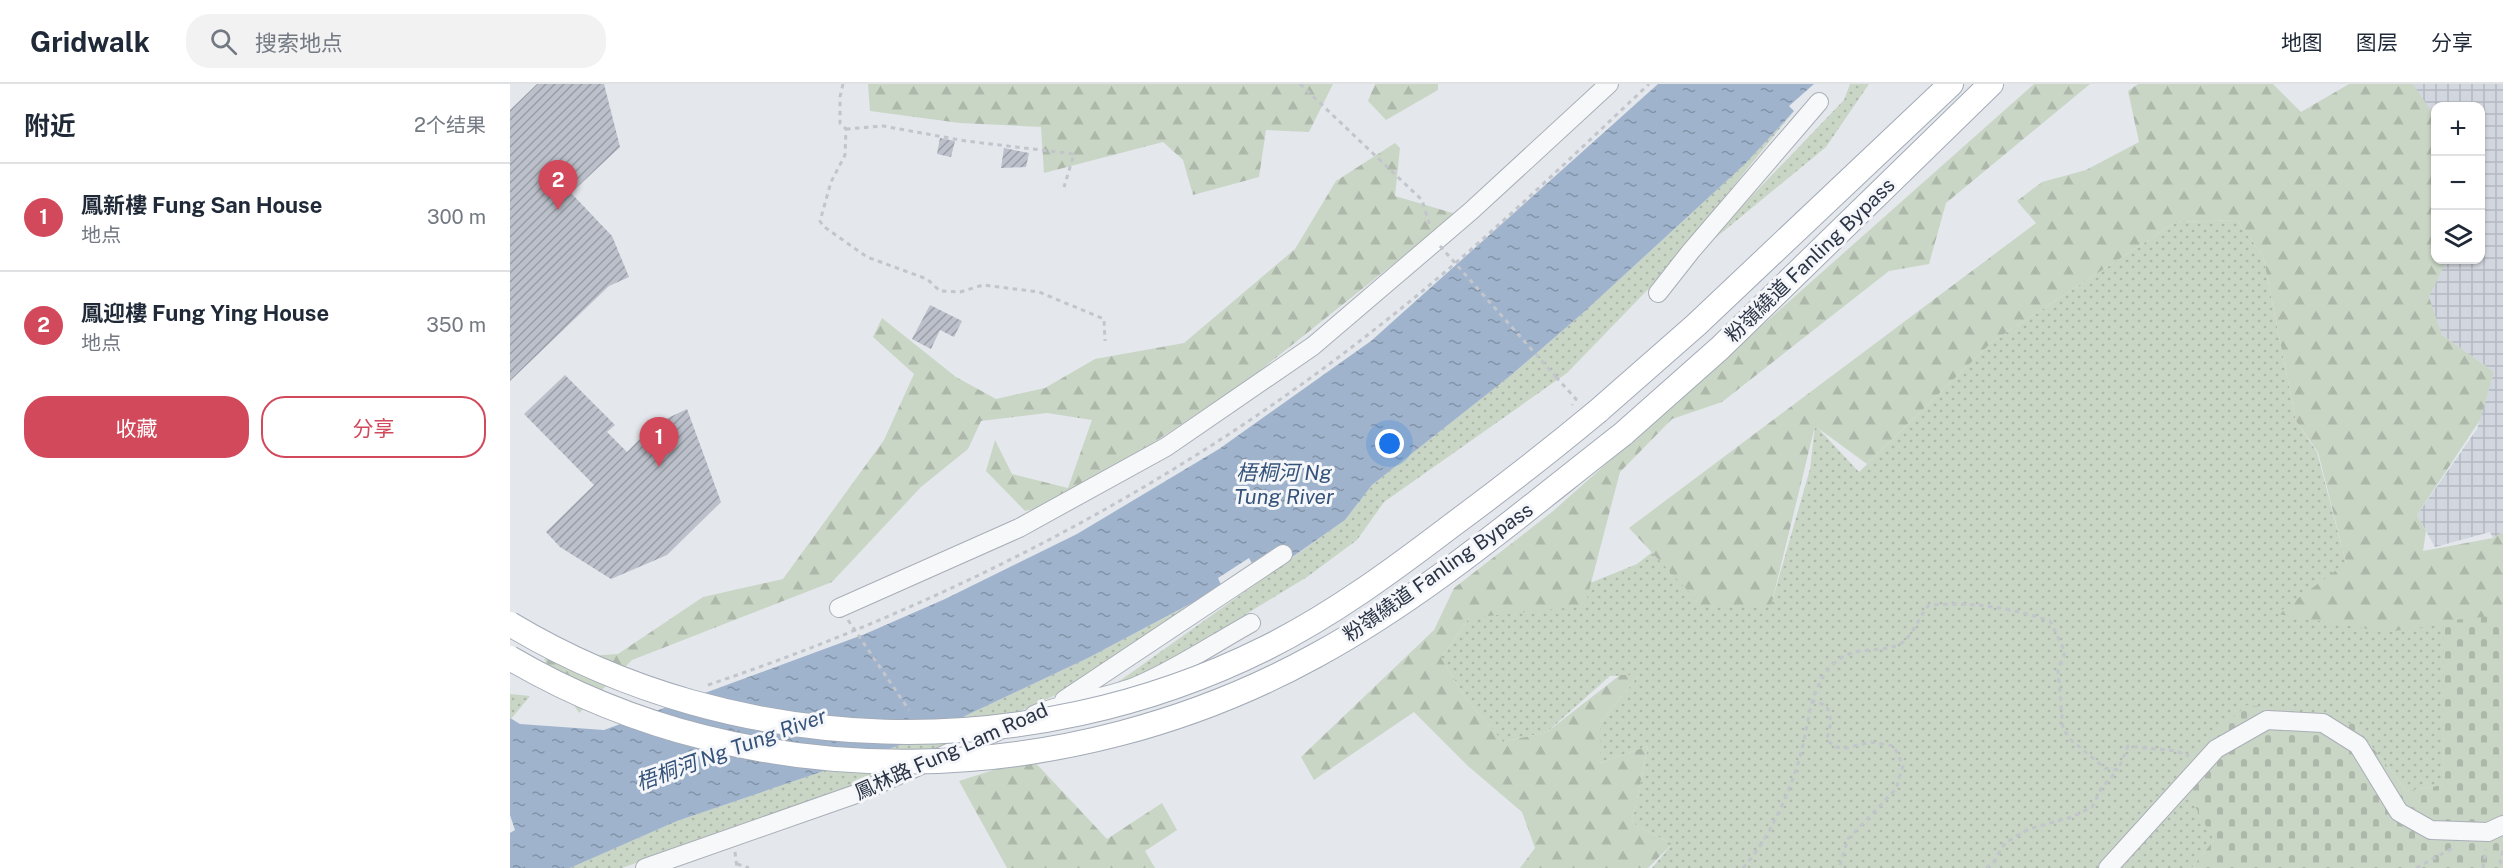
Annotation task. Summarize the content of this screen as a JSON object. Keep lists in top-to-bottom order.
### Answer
{
  "streets": {
    "main road": ["粉嶺繞道 Fanling Bypass"],
    "lane": ["鳳林路 Fung Lam Road"]
  },
  "water": ["梧桐河 Ng Tung River"],
  "page": {
    "header": "Gridwalk",
    "search": "搜索地点",
    "nav": ["地图", "图层", "分享"],
    "heading": ["附近", "2个结果"],
    "map_buttons": ["+", "−"],
    "pins": ["2", "1"],
    "list": [
      {
        "mark": "1",
        "name": "鳳新樓 Fung San House",
        "note": "地点",
        "value": "300 m"
      },
      {
        "mark": "2",
        "name": "鳳迎樓 Fung Ying House",
        "note": "地点",
        "value": "350 m"
      }
    ],
    "buttons": ["收藏", "分享"]
  }
}
